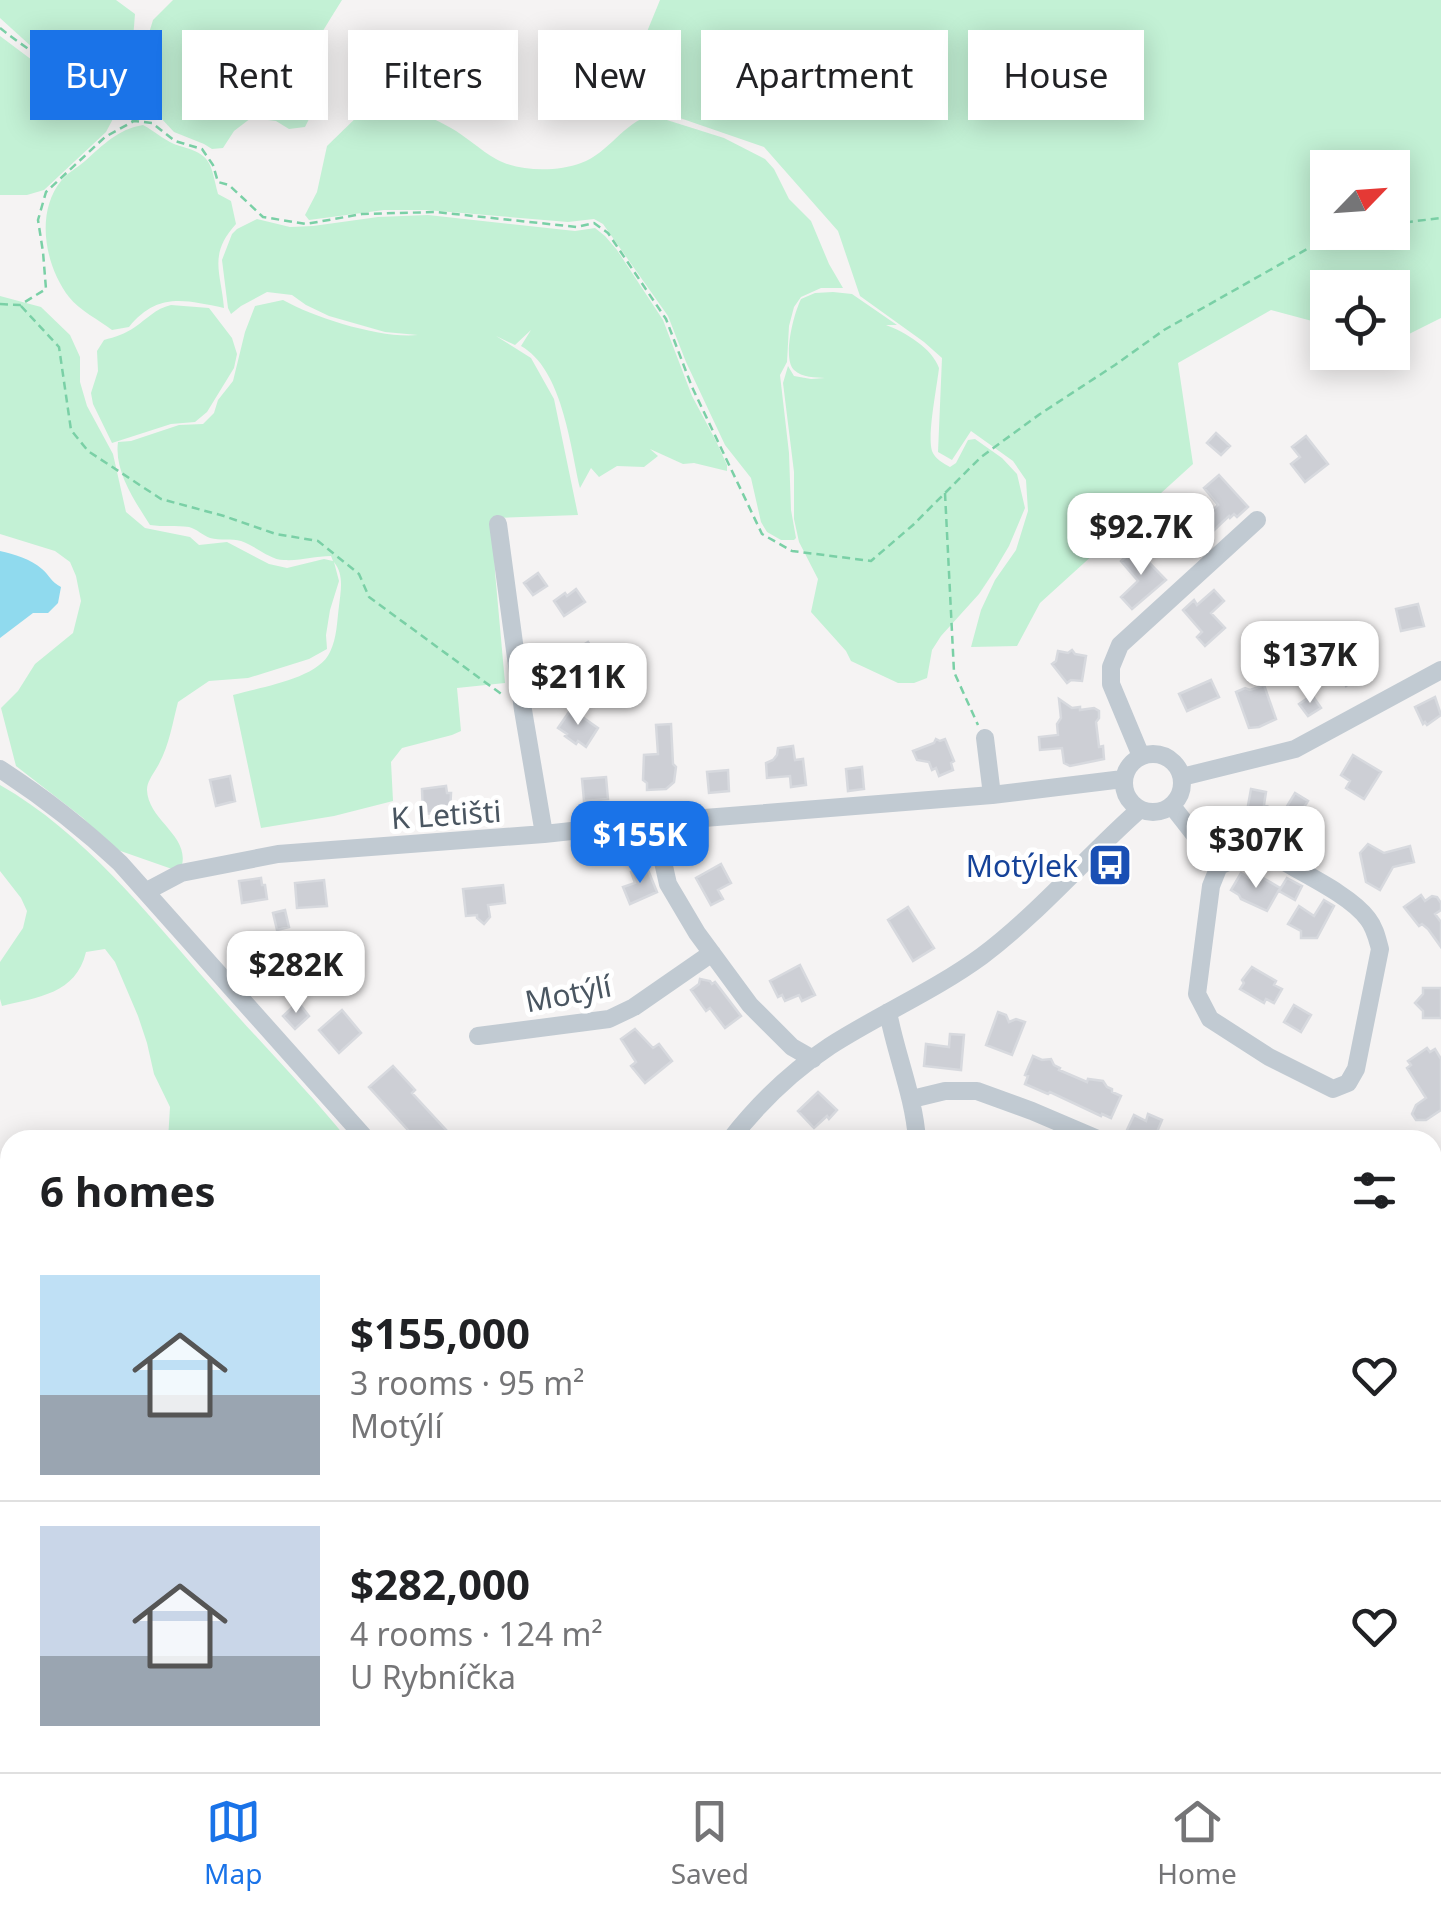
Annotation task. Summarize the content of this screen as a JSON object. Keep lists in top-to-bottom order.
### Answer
{
  "streets": {
    "street": ["K Letišti", "Motýlí"]
  },
  "places": {
    "bus stop": ["Motýlek"]
  },
  "north": "top right",
  "page": {
    "chip": [
      "Buy",
      "Rent",
      "Filters",
      "New",
      "Apartment",
      "House"
    ],
    "price": [
      "$92.7K",
      "$137K",
      "$211K",
      "$155K",
      "$307K",
      "$282K"
    ],
    "heading": "6 homes",
    "list": [
      {
        "name": "$155,000",
        "note": "3 rooms · 95 m² · Motýlí"
      },
      {
        "name": "$282,000",
        "note": "4 rooms · 124 m² · U Rybníčka"
      }
    ],
    "tabs": ["Map", "Saved", "Home"]
  }
}
